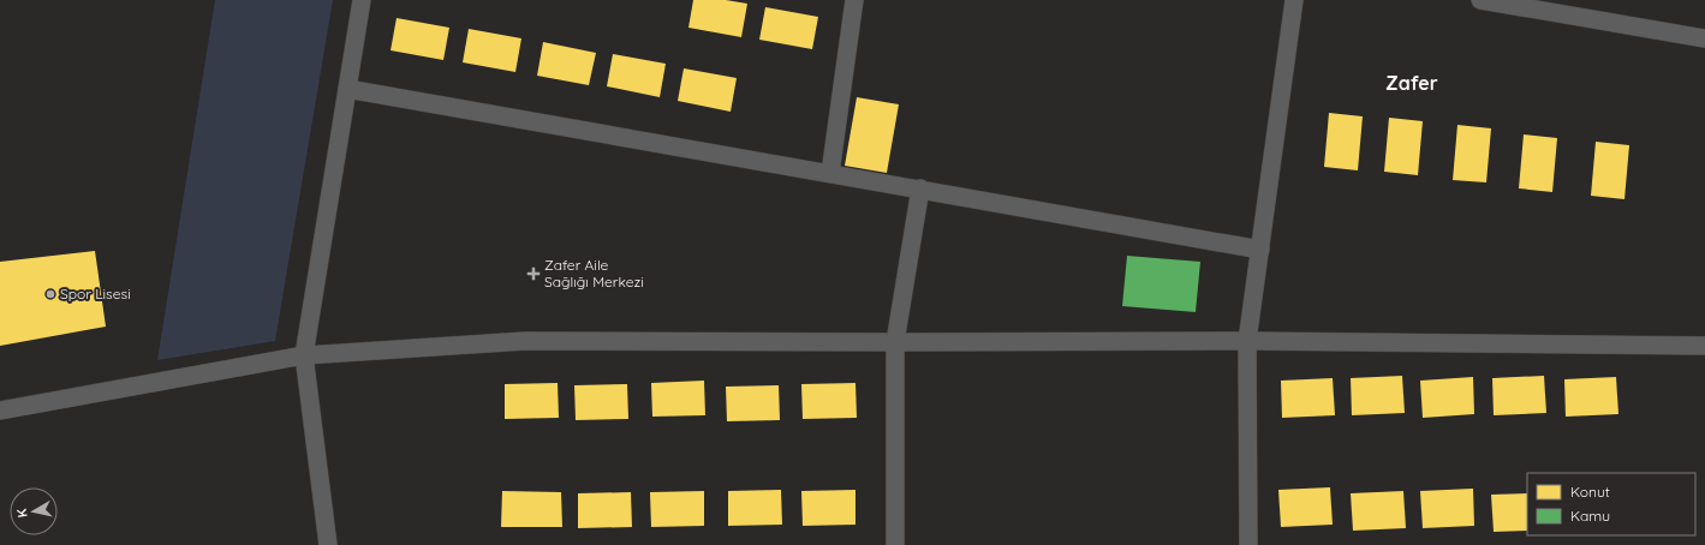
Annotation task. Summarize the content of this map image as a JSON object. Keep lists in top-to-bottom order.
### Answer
{
  "districts": ["Zafer"],
  "places": {
    "health": ["Zafer Aile Sağlığı Merkezi"],
    "other": ["Spor Lisesi"]
  },
  "legend": ["Konut", "Kamu"],
  "north": "left"
}
